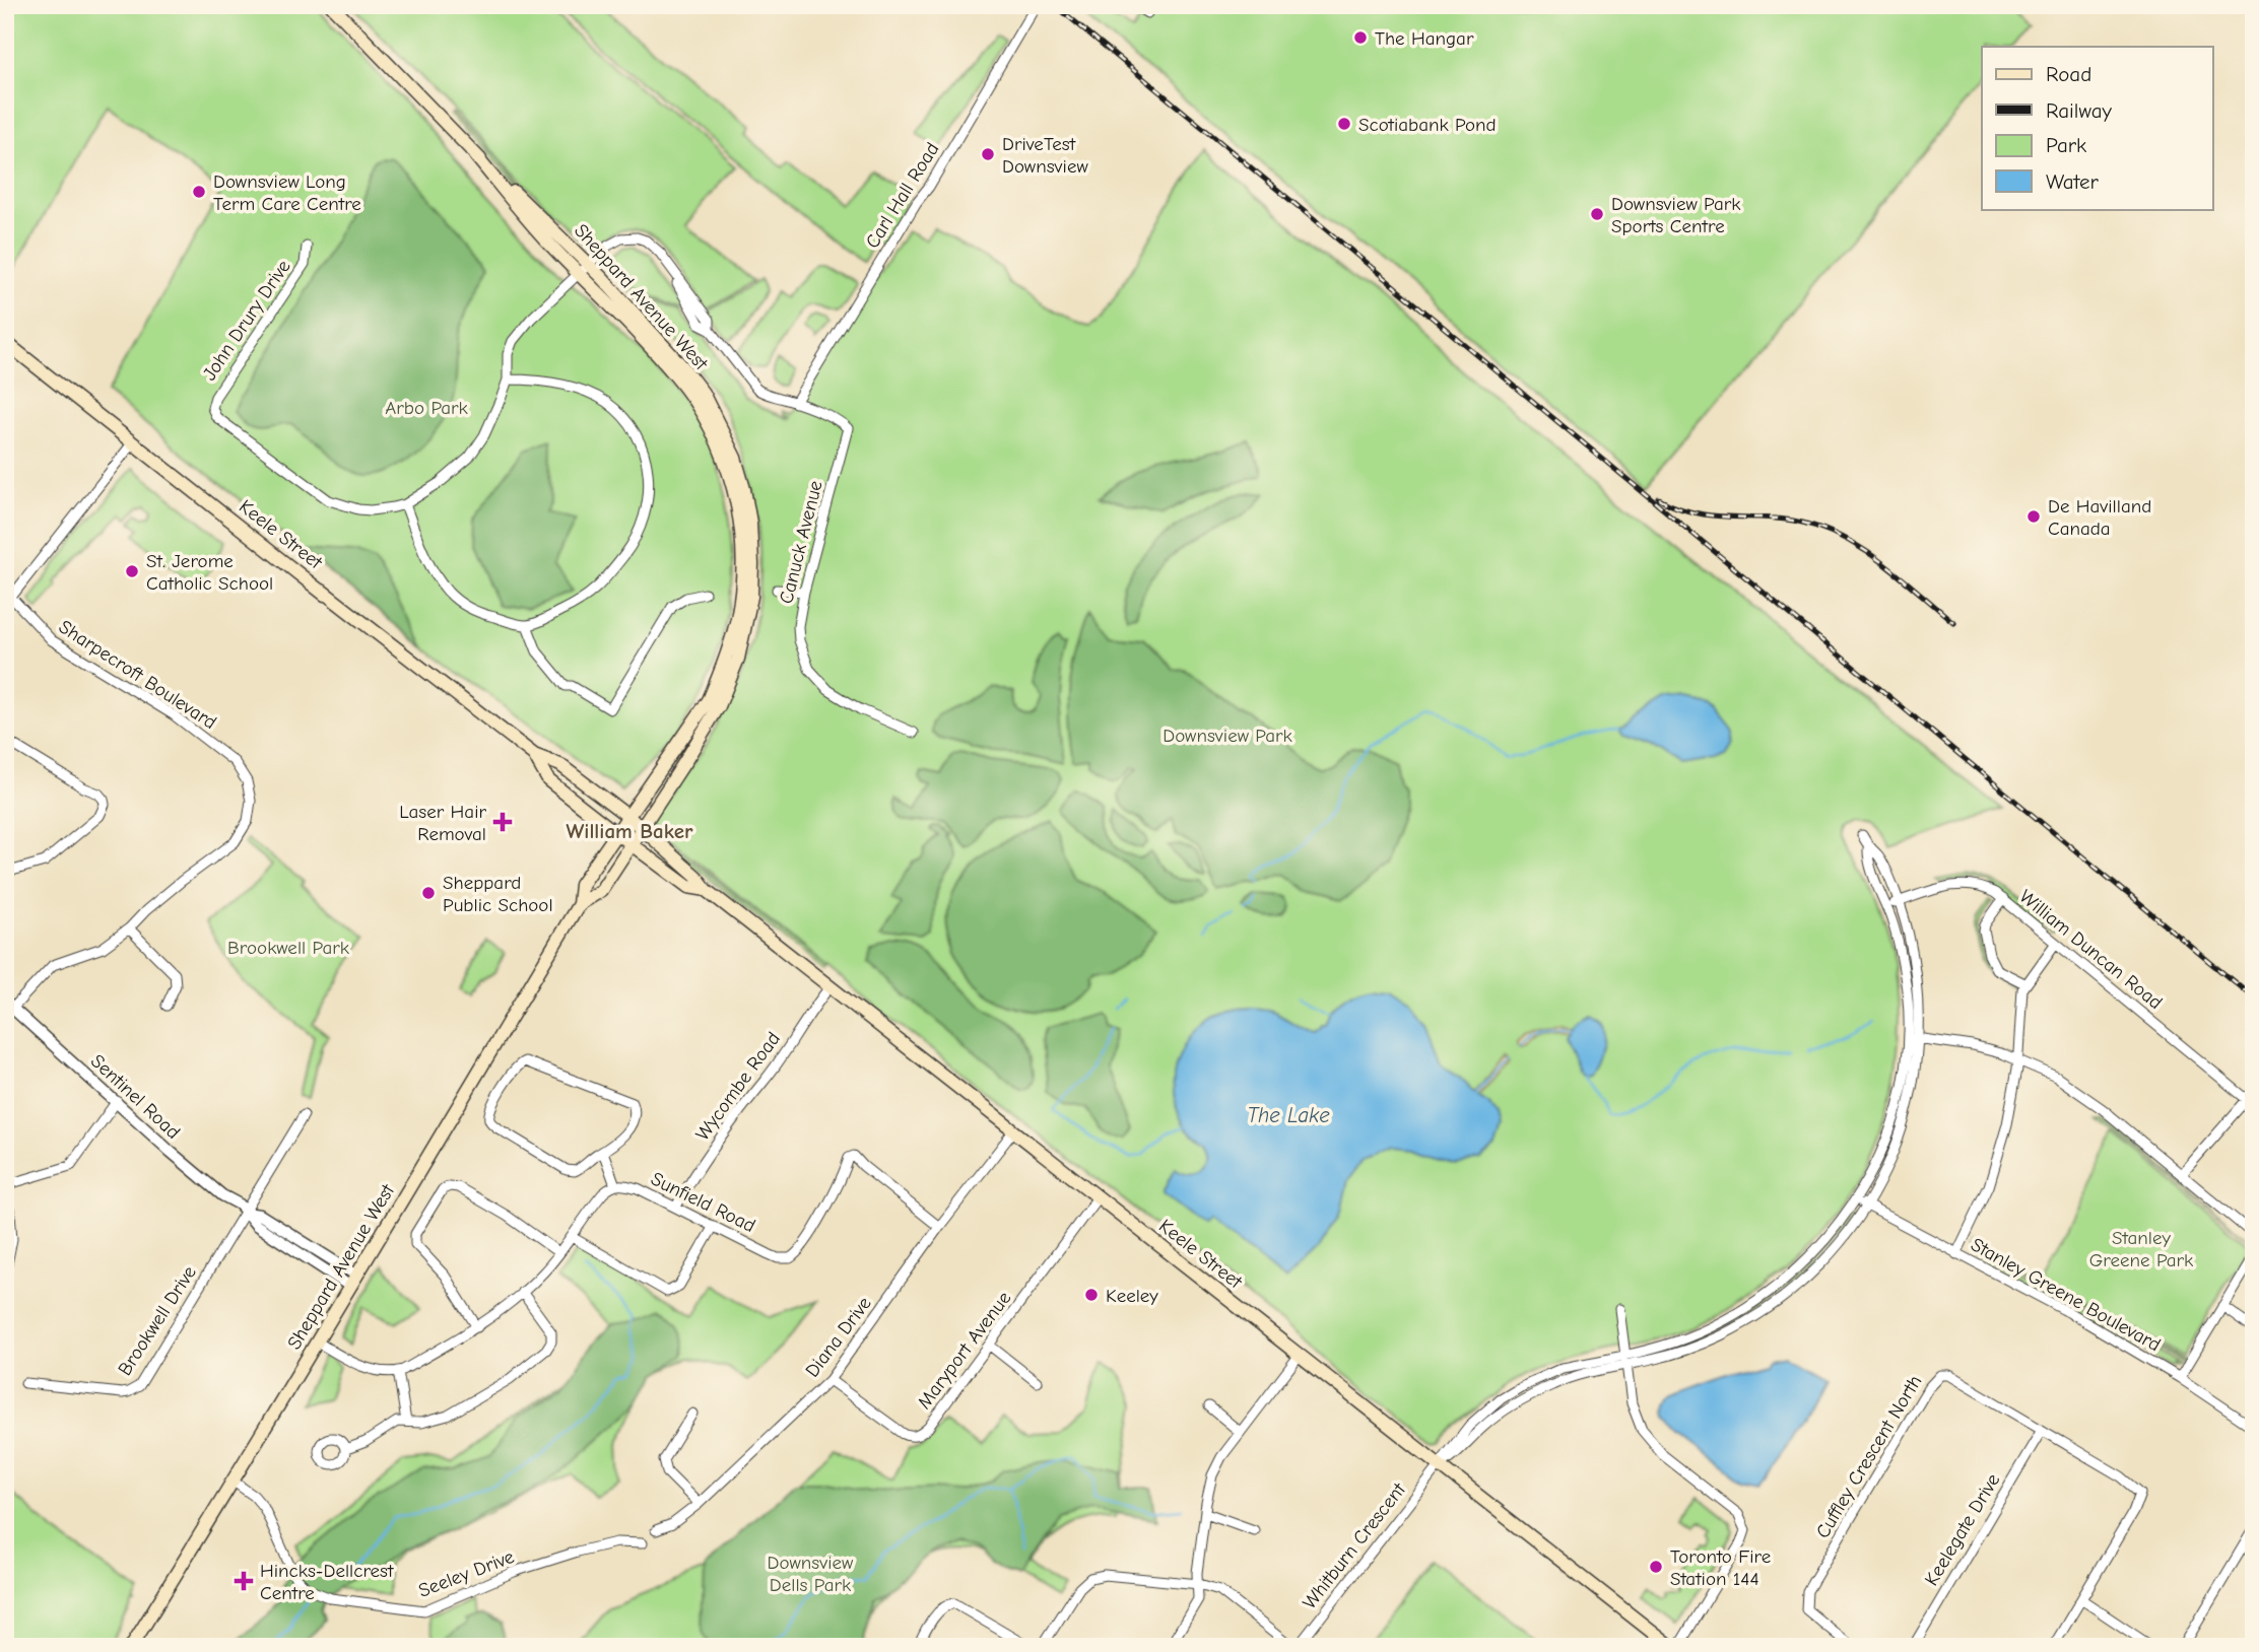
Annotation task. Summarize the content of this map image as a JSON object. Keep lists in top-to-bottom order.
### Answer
{
  "streets": {
    "main road": ["Sheppard Avenue West", "Keele Street"],
    "street": [
      "Carl Hall Road",
      "John Drury Drive",
      "Canuck Avenue",
      "Sharpecroft Boulevard",
      "William Duncan Road",
      "Wycombe Road",
      "Sentinel Road",
      "Sunfield Road",
      "Stanley Greene Boulevard",
      "Brookwell Drive",
      "Diana Drive",
      "Maryport Avenue",
      "Cuffley Crescent North",
      "Keelegate Drive",
      "Whitburn Crescent",
      "Seeley Drive"
    ]
  },
  "crossings": [
    ["Carl Hall Road", "John Drury Drive"],
    ["Sheppard Avenue West", "John Drury Drive"],
    ["Sheppard Avenue West", "Keele Street"],
    ["Sheppard Avenue West", "Sentinel Road"],
    ["Sheppard Avenue West", "Seeley Drive"],
    ["John Drury Drive", "Canuck Avenue"],
    ["Keele Street", "Wycombe Road"],
    ["Keele Street", "Diana Drive"],
    ["Keele Street", "Maryport Avenue"],
    ["Keele Street", "Whitburn Crescent"],
    ["Sharpecroft Boulevard", "Sentinel Road"],
    ["Wycombe Road", "Sunfield Road"],
    ["Sentinel Road", "Brookwell Drive"],
    ["Sunfield Road", "Diana Drive"],
    ["Diana Drive", "Maryport Avenue"],
    ["Cuffley Crescent North", "Keelegate Drive"]
  ],
  "districts": ["William Baker"],
  "water": ["The Lake"],
  "parks": [
    "Arbo Park",
    "Downsview Park",
    "Brookwell Park",
    "Stanley Greene Park",
    "Downsview Dells Park"
  ],
  "places": {
    "other": [
      "The Hangar",
      "Scotiabank Pond",
      "DriveTest Downsview",
      "Downsview Long Term Care Centre",
      "Downsview Park Sports Centre",
      "De Havilland Canada",
      "St. Jerome Catholic School",
      "Sheppard Public School",
      "Keeley",
      "Toronto Fire Station 144"
    ],
    "health": ["Laser Hair Removal", "Hincks-Dellcrest Centre"]
  },
  "legend": [
    "Road",
    "Railway",
    "Park",
    "Water"
  ]
}
